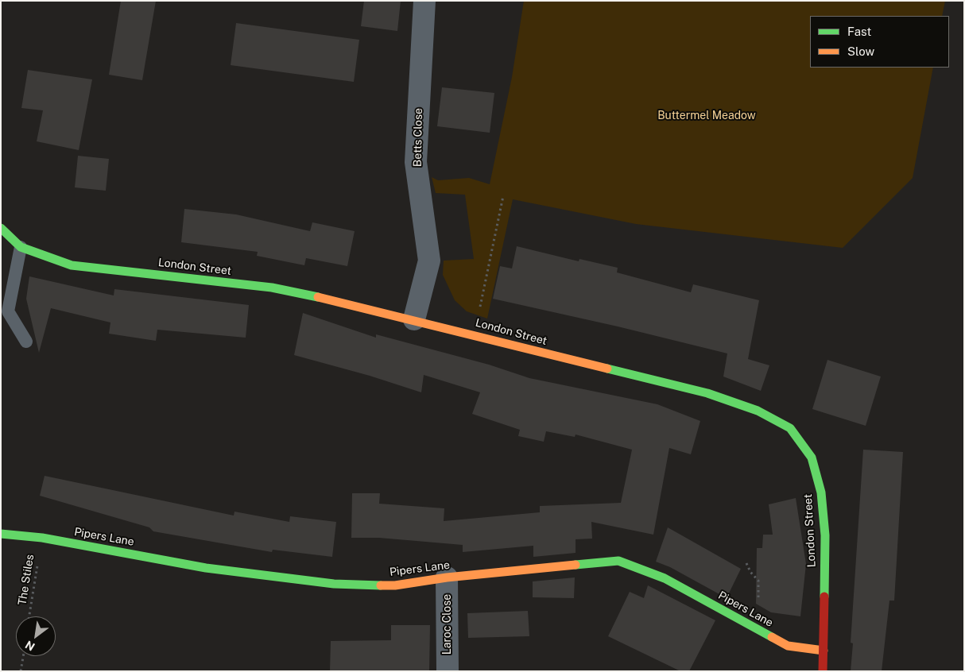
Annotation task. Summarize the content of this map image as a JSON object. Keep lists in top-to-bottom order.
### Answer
{
  "streets": {
    "street": [
      "Betts Close",
      "London Street",
      "Pipers Lane",
      "Laroc Close"
    ],
    "path": ["The Stiles"]
  },
  "crossings": [
    ["Betts Close", "London Street"],
    ["London Street", "Pipers Lane"],
    ["Pipers Lane", "The Stiles"],
    ["Pipers Lane", "Laroc Close"]
  ],
  "parks": ["Buttermel Meadow"],
  "legend": ["Fast", "Slow"],
  "north": "bottom left"
}
